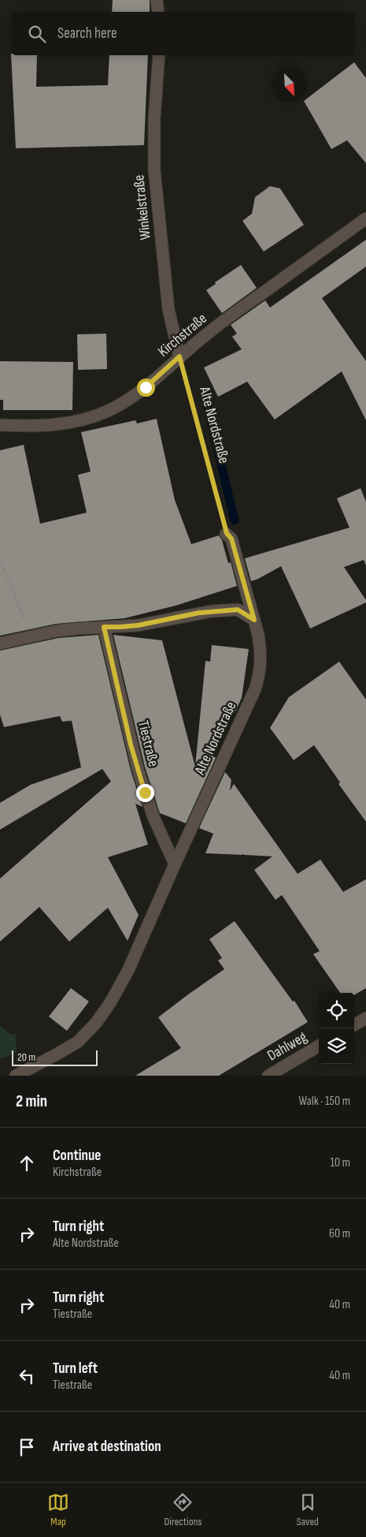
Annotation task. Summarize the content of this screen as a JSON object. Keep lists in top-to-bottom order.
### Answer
{
  "streets": {
    "street": [
      "Winkelstraße",
      "Kirchstraße",
      "Alte Nordstraße",
      "Tiestraße",
      "Dahlweg"
    ]
  },
  "crossings": [
    ["Winkelstraße", "Kirchstraße"],
    ["Winkelstraße", "Alte Nordstraße"],
    ["Kirchstraße", "Alte Nordstraße"],
    ["Alte Nordstraße", "Tiestraße"]
  ],
  "scale_bar": "20 m",
  "north": "bottom right",
  "page": {
    "search": "Search here",
    "scale": "20 m",
    "heading": ["2 min", "Walk · 150 m"],
    "list": [
      ["Continue", "Kirchstraße", "10 m"],
      ["Turn right", "Alte Nordstraße", "60 m"],
      ["Turn right", "Tiestraße", "40 m"],
      ["Turn left", "Tiestraße", "40 m"],
      "Arrive at destination"
    ],
    "nav": ["Map", "Directions", "Saved"]
  }
}
